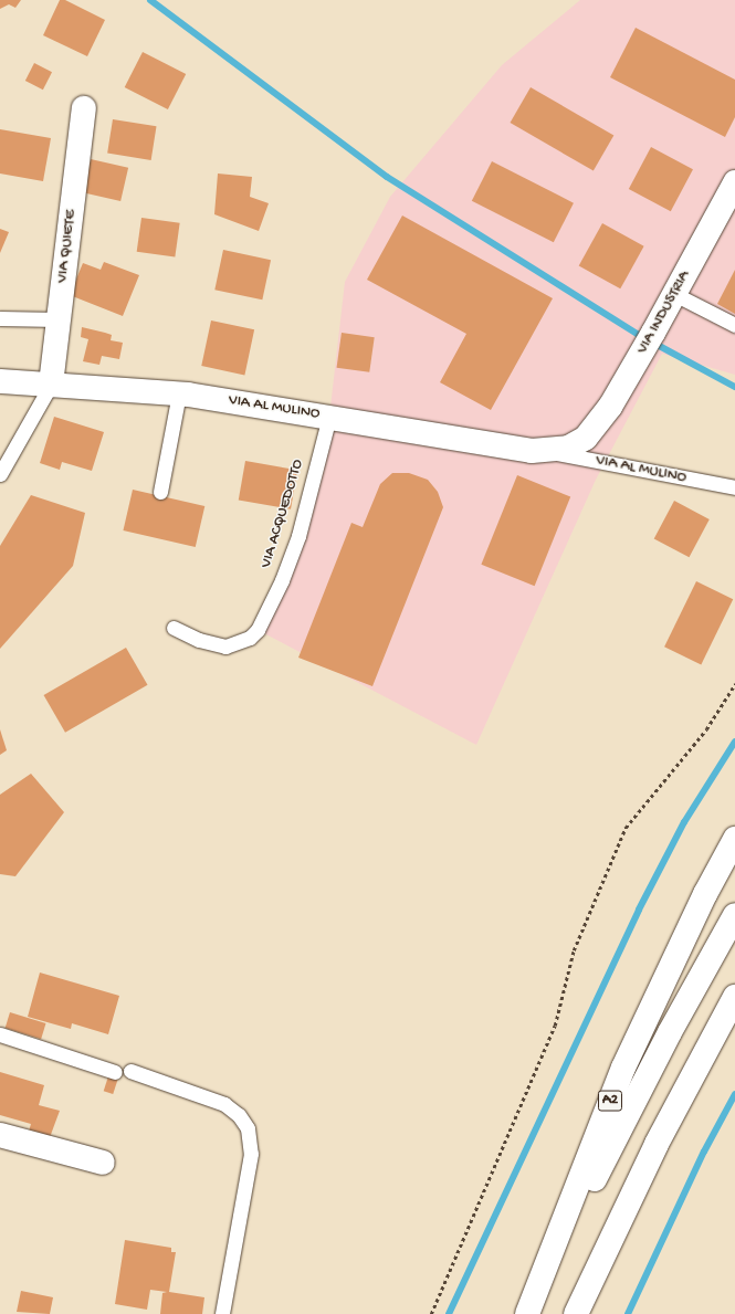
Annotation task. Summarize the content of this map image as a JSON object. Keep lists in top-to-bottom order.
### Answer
{
  "streets": {
    "main road": [
      "VIA QUIETE",
      "VIA INDUSTRIA",
      "VIA AL MULINO",
      "A2"
    ],
    "lane": ["VIA ACQUEDOTTO"]
  },
  "crossings": [
    ["VIA QUIETE", "VIA AL MULINO"],
    ["VIA INDUSTRIA", "VIA AL MULINO"],
    ["VIA AL MULINO", "VIA ACQUEDOTTO"]
  ]
}
